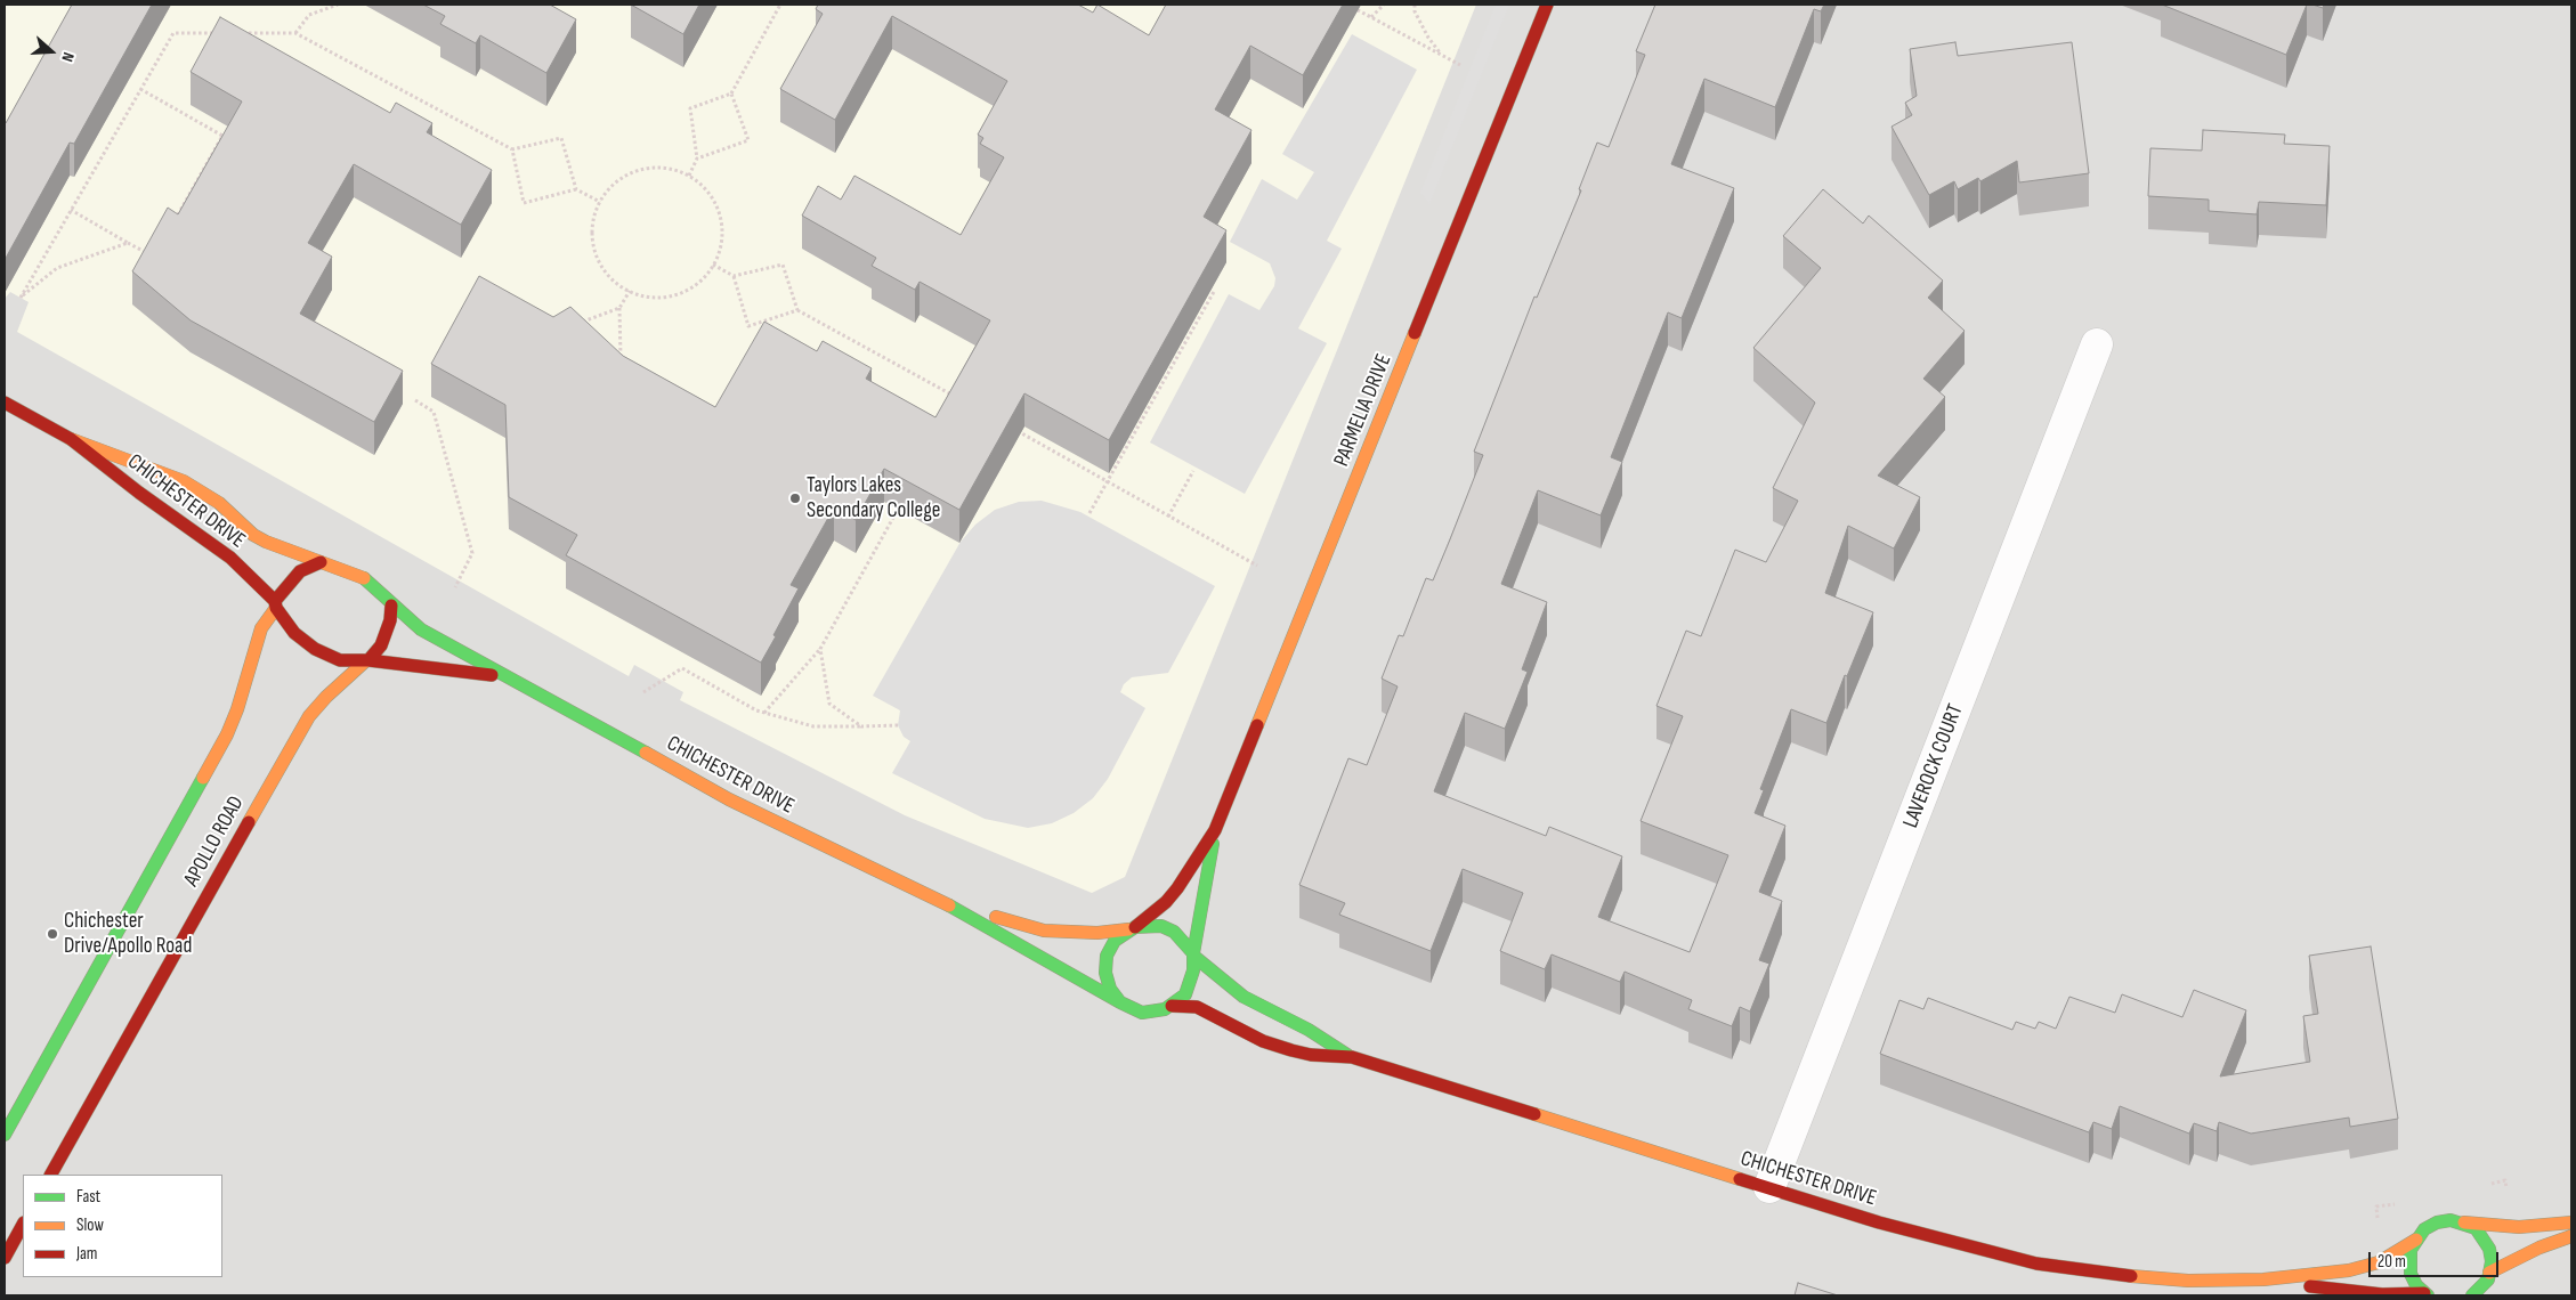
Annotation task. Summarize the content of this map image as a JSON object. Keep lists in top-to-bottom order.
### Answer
{
  "streets": {
    "street": [
      "PARMELIA DRIVE",
      "CHICHESTER DRIVE",
      "LAVEROCK COURT",
      "APOLLO ROAD"
    ]
  },
  "crossings": [
    ["PARMELIA DRIVE", "CHICHESTER DRIVE"],
    ["CHICHESTER DRIVE", "LAVEROCK COURT"],
    ["CHICHESTER DRIVE", "APOLLO ROAD"]
  ],
  "places": ["Taylors Lakes Secondary College", "Chichester Drive/Apollo Road"],
  "legend": ["Fast", "Slow", "Jam"],
  "scale_bar": "20 m",
  "north": "right"
}
